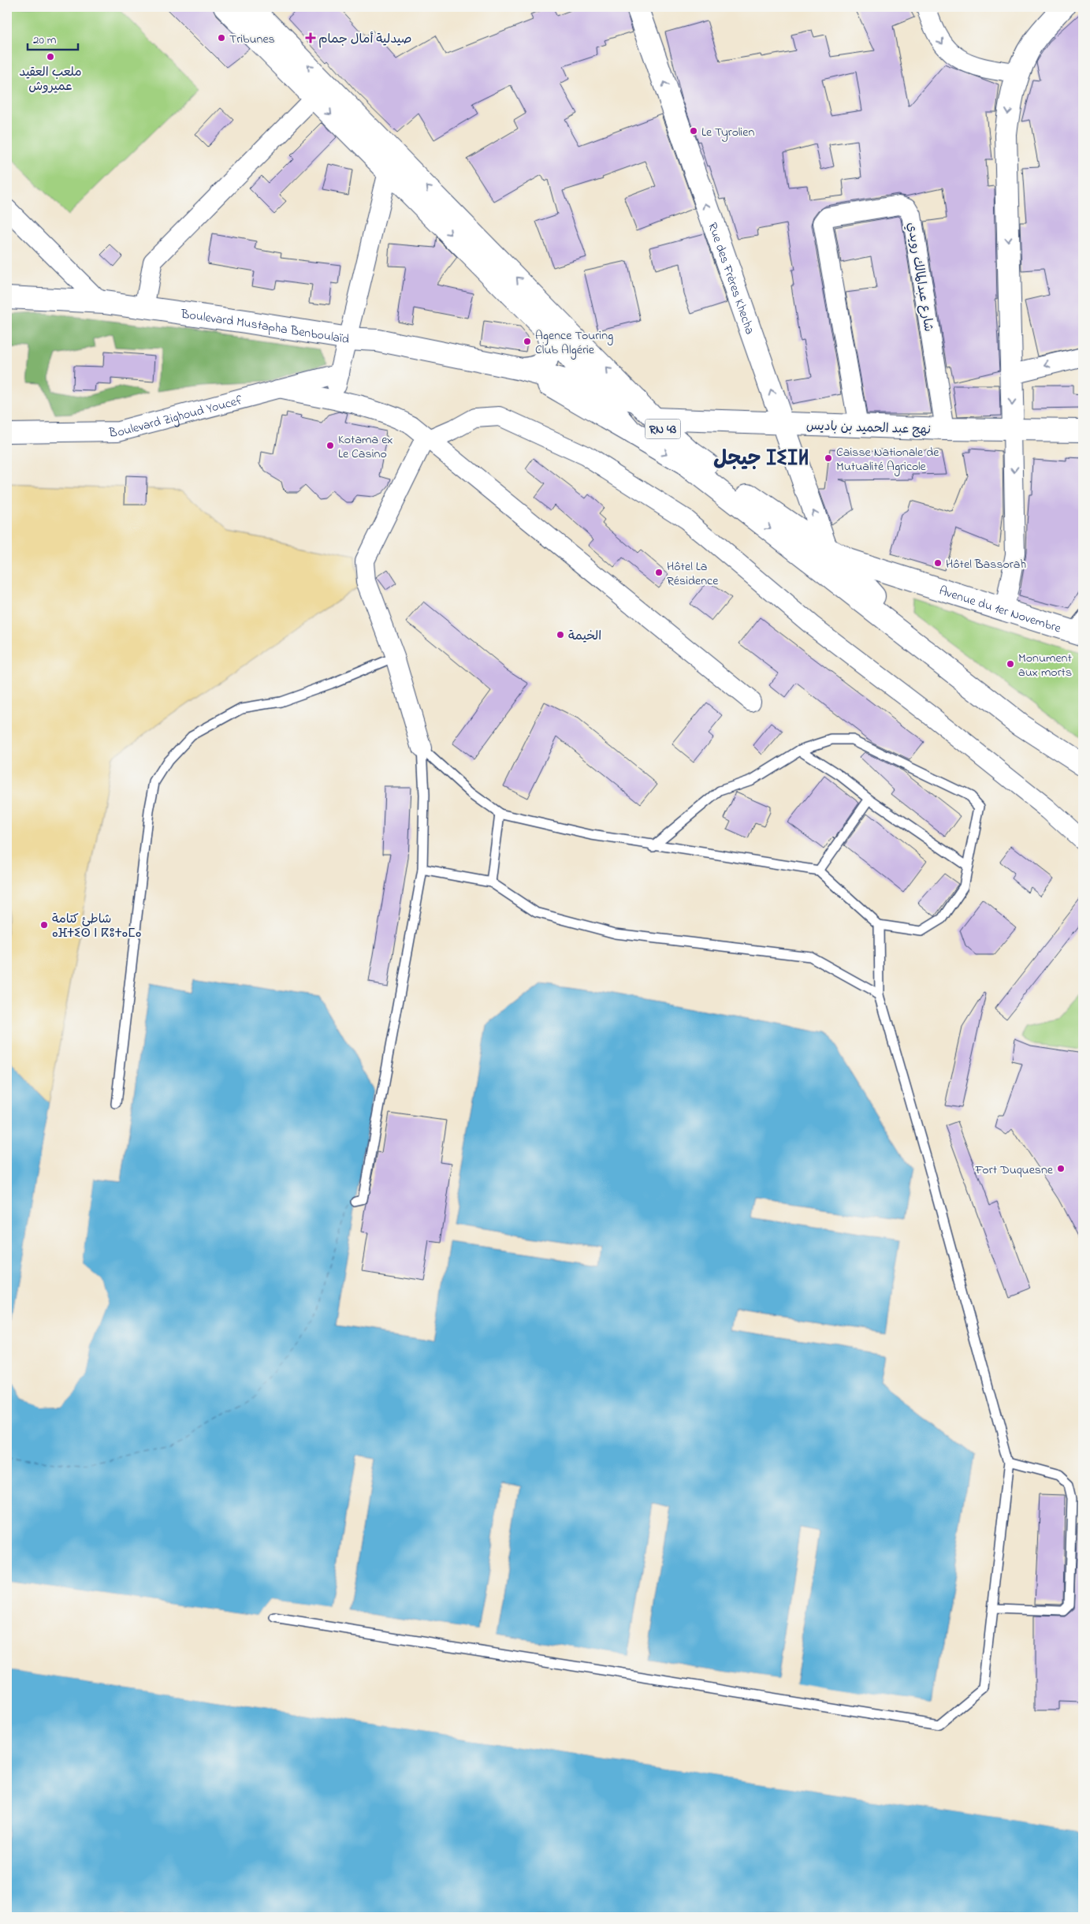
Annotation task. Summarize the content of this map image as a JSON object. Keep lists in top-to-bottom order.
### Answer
{
  "streets": {
    "main road": [
      "Rue des Frères Khecha",
      "Boulevard Mustapha Benboulaïd",
      "نهج عبد الحميد بن باديس",
      "RN 43",
      "Avenue du 1er Novembre"
    ],
    "street": ["شارع عبدالمالك رويدي", "Boulevard Zighoud Youcef"]
  },
  "crossings": [
    ["شارع عبدالمالك رويدي", "نهج عبد الحميد بن باديس"],
    ["Rue des Frères Khecha", "نهج عبد الحميد بن باديس"],
    ["نهج عبد الحميد بن باديس", "RN 43"]
  ],
  "one_way": ["Rue des Frères Khecha"],
  "districts": ["جيجل ⵊⵉⵊⵍ"],
  "places": {
    "other": [
      "Tribunes",
      "ملعب العقيد عميروش",
      "Le Tyrolien",
      "Agence Touring Club Algérie",
      "Kotama ex Le Casino",
      "Caisse Nationale de Mutualité Agricole",
      "Hôtel Bassorah",
      "Hôtel La Résidence",
      "الخيمة",
      "Monument aux morts",
      "شاطئ كتامة ⴰⴼⵜⵉⵙ ⵏ ⴽⵓⵜⴰⵎⴰ",
      "Fort Duquesne"
    ],
    "health": ["صيدلية أمال جمام"]
  },
  "scale_bar": "20 m"
}
